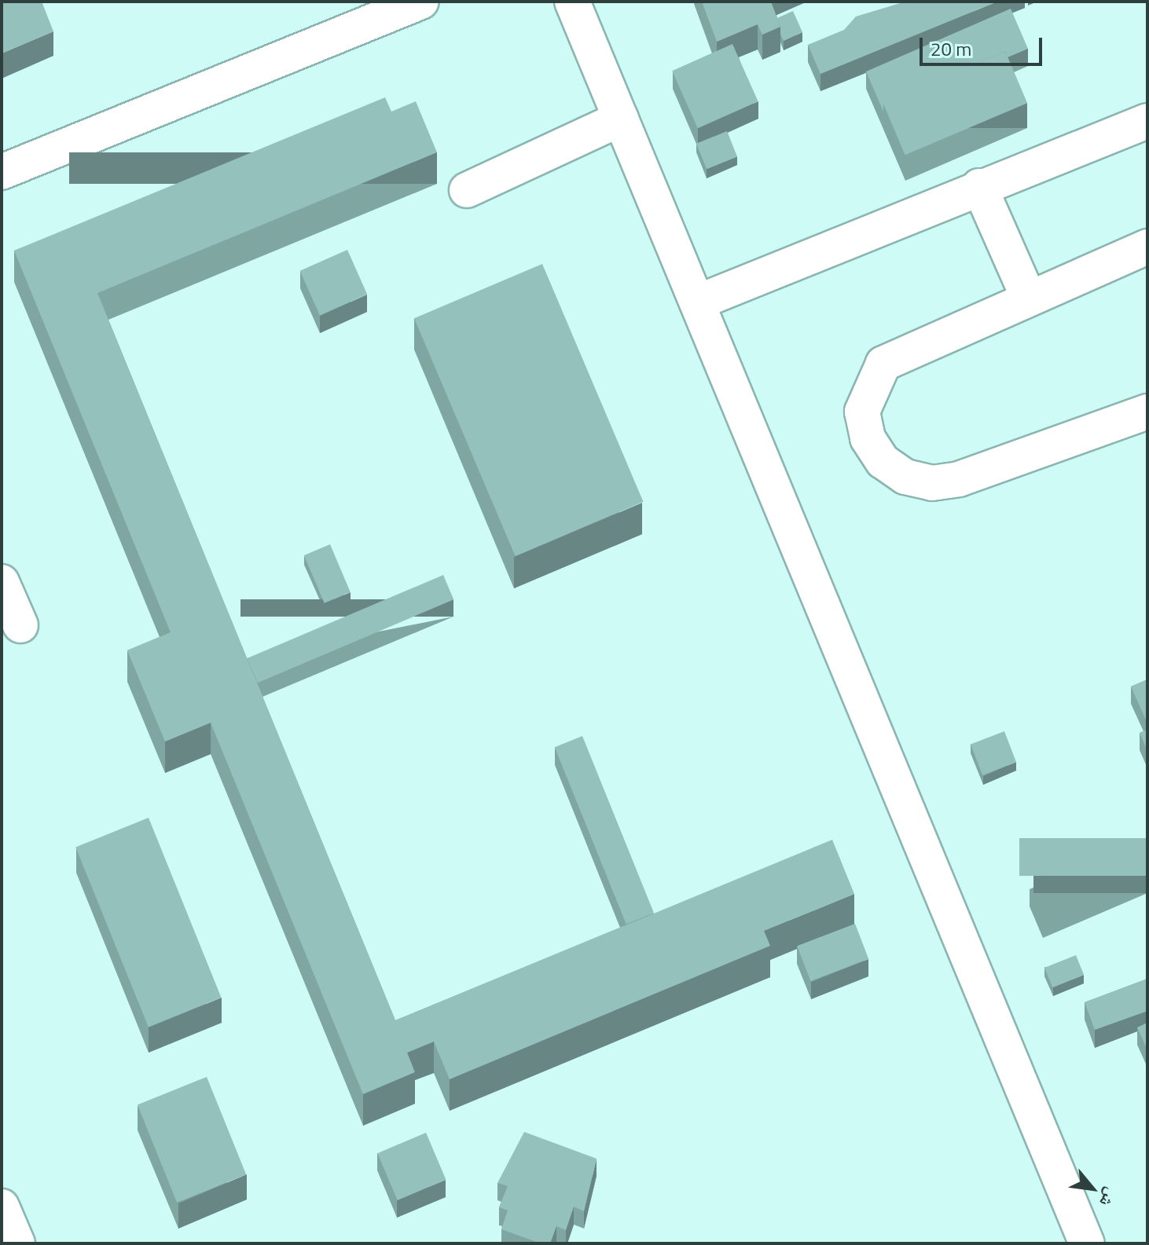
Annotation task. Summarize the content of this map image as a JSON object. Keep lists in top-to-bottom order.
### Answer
{
  "scale_bar": "20 m",
  "north": "bottom right"
}
